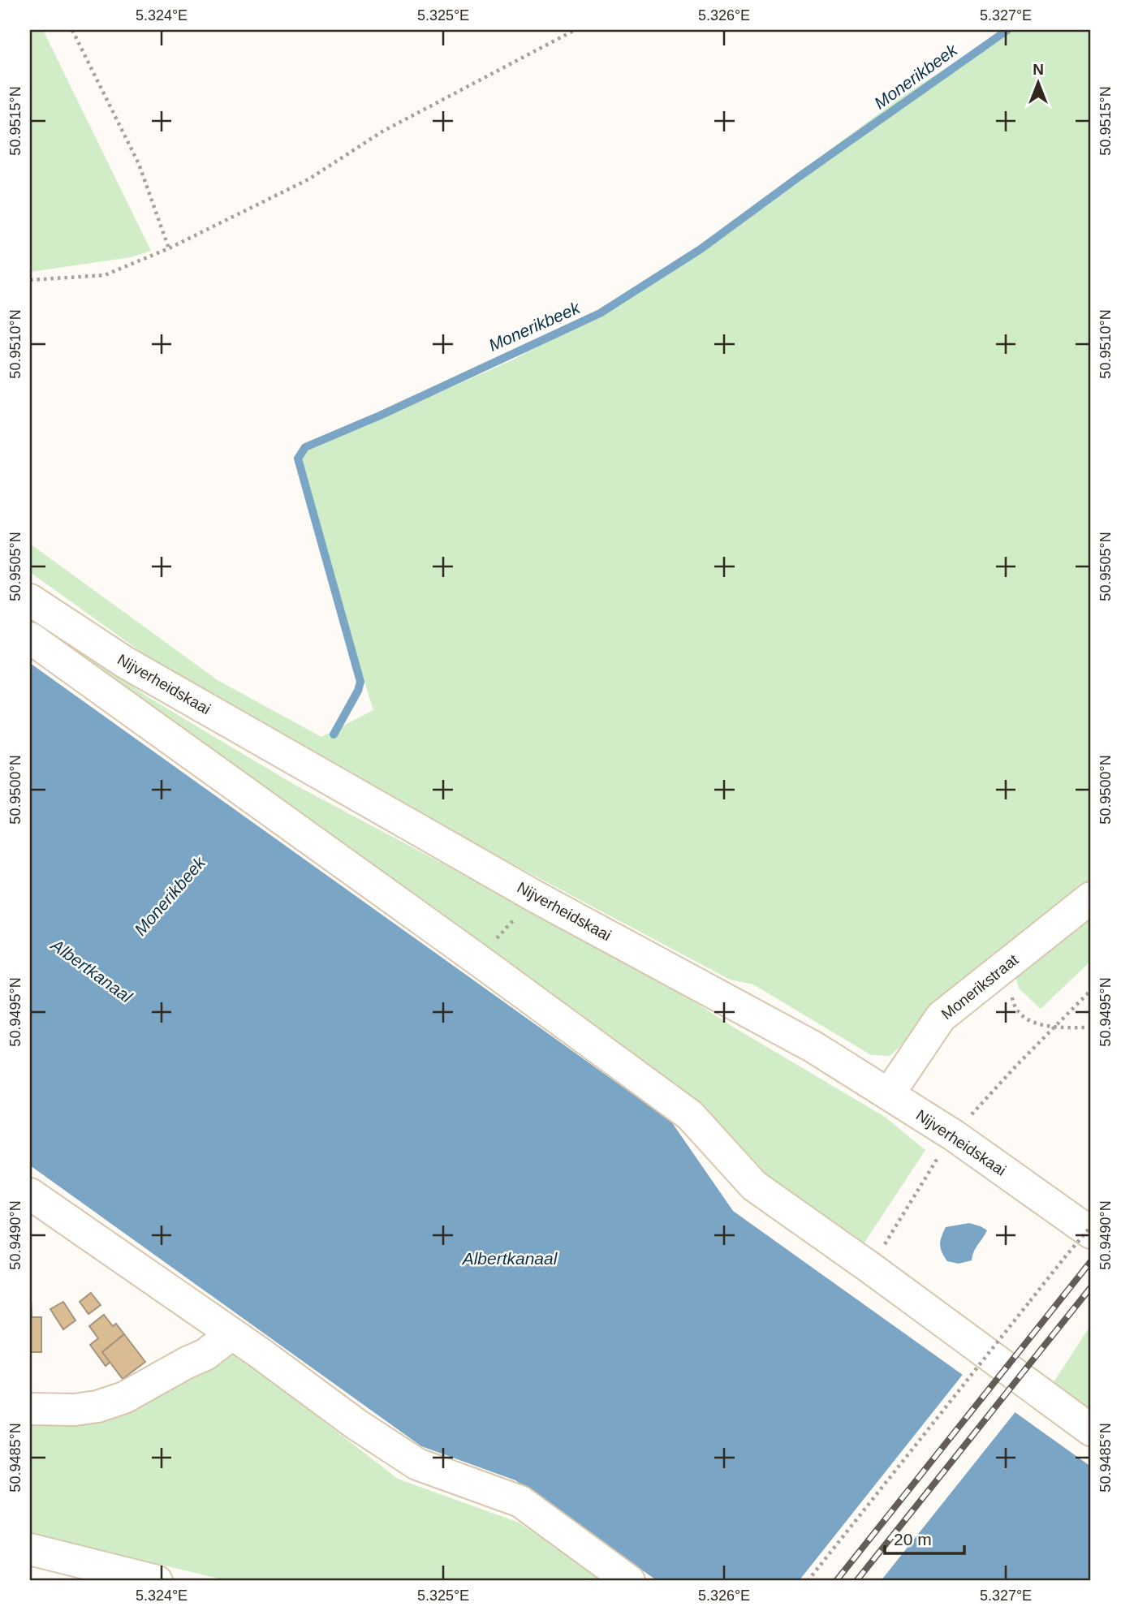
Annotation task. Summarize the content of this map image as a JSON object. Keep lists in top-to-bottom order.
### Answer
{
  "streets": {
    "street": ["Nijverheidskaai", "Monerikstraat"]
  },
  "crossings": [
    ["Nijverheidskaai", "Monerikstraat"]
  ],
  "water": ["Monerikbeek", "Albertkanaal"],
  "scale_bar": "20 m",
  "north": "top",
  "coordinates": [
    "5.324°E",
    "5.325°E",
    "5.326°E",
    "5.327°E",
    "50.9515°N",
    "50.9510°N",
    "50.9505°N",
    "50.9500°N",
    "50.9495°N",
    "50.9490°N",
    "50.9485°N"
  ]
}
